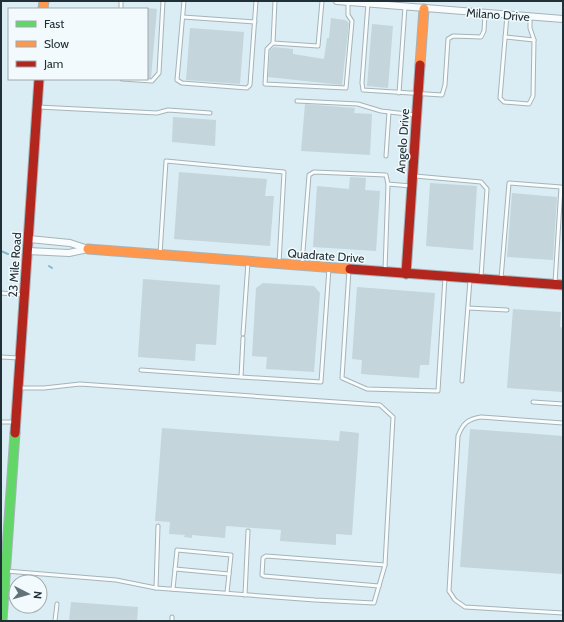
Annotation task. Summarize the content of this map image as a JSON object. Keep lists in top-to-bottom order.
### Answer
{
  "streets": {
    "street": [
      "Milano Drive",
      "Angelo Drive",
      "Quadrate Drive",
      "23 Mile Road"
    ]
  },
  "crossings": [
    ["Milano Drive", "Angelo Drive"],
    ["Angelo Drive", "Quadrate Drive"],
    ["Quadrate Drive", "23 Mile Road"]
  ],
  "legend": ["Fast", "Slow", "Jam"],
  "north": "right"
}
